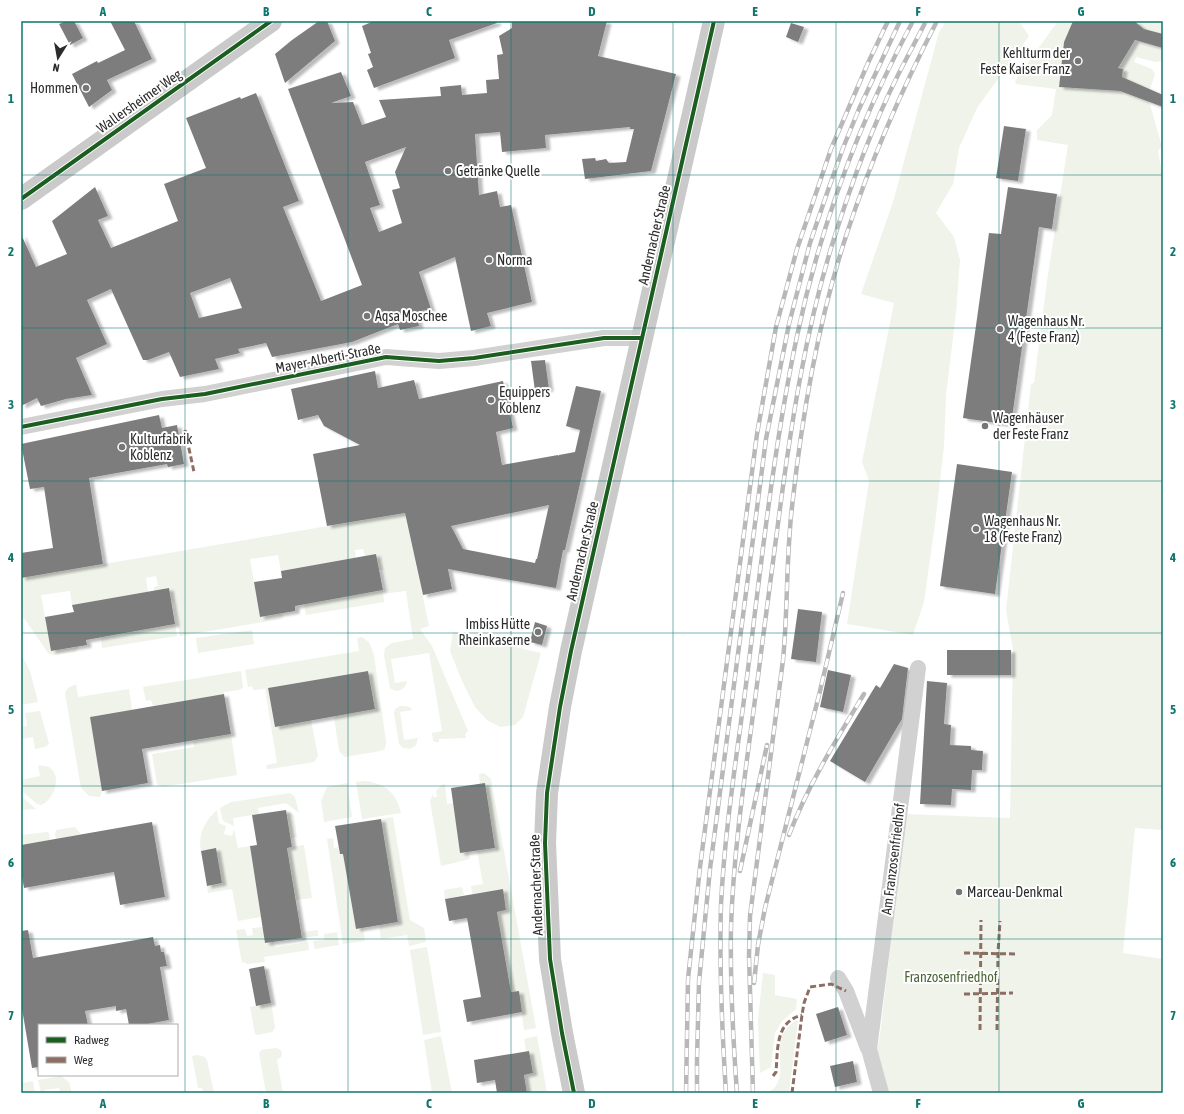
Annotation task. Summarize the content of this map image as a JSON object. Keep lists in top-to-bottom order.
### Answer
{
  "streets": {
    "street": [
      "Wallersheimer Weg",
      "Andernacher Straße",
      "Mayer-Alberti-Straße",
      "Am Franzosenfriedhof"
    ]
  },
  "crossings": [
    ["Andernacher Straße", "Mayer-Alberti-Straße"]
  ],
  "parks": ["Franzosenfriedhof"],
  "places": [
    "Kehlturm der Feste Kaiser Franz",
    "Hommen",
    "Getränke Quelle",
    "Norma",
    "Aqsa Moschee",
    "Wagenhaus Nr. 4 (Feste Franz)",
    "Equippers Koblenz",
    "Wagenhäuser der Feste Franz",
    "Kulturfabrik Koblenz",
    "Wagenhaus Nr. 18 (Feste Franz)",
    "Imbiss Hütte Rheinkaserne",
    "Marceau-Denkmal"
  ],
  "legend": ["Radweg", "Weg"],
  "north": "bottom",
  "grid": {
    "columns": [
      "A",
      "B",
      "C",
      "D",
      "E",
      "F",
      "G"
    ],
    "rows": [
      "1",
      "2",
      "3",
      "4",
      "5",
      "6",
      "7"
    ]
  }
}
